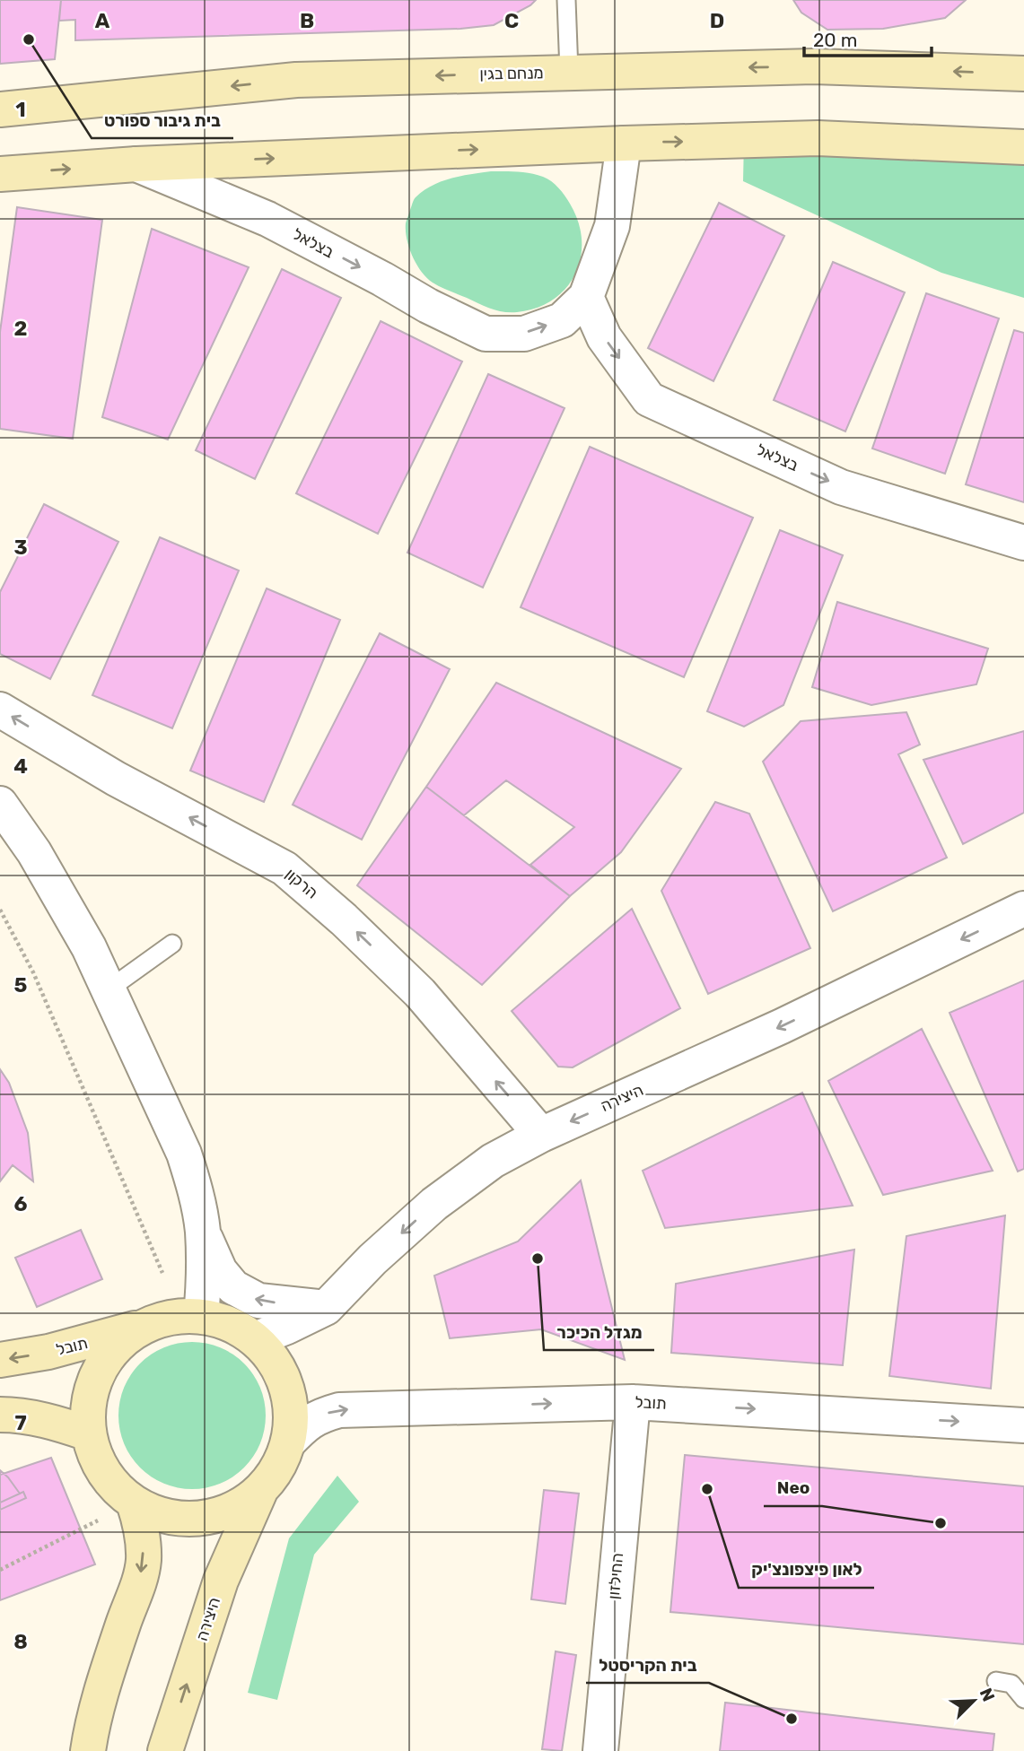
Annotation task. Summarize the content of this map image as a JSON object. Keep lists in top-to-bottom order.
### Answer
{
  "streets": {
    "street": [
      "מנחם בגין",
      "בצלאל",
      "הרקון",
      "היצירה",
      "תובל",
      "החילזון"
    ]
  },
  "crossings": [
    ["הרקון", "היצירה"],
    ["היצירה", "תובל"],
    ["תובל", "החילזון"]
  ],
  "places": [
    "בית גיבור ספורט",
    "מגדל הכיכר",
    "לאון פיצפונצ'יק",
    "Neo",
    "בית הקריסטל"
  ],
  "scale_bar": "20 m",
  "north": "top right",
  "grid": {
    "columns": [
      "A",
      "B",
      "C",
      "D"
    ],
    "rows": [
      "1",
      "2",
      "3",
      "4",
      "5",
      "6",
      "7",
      "8"
    ]
  }
}
